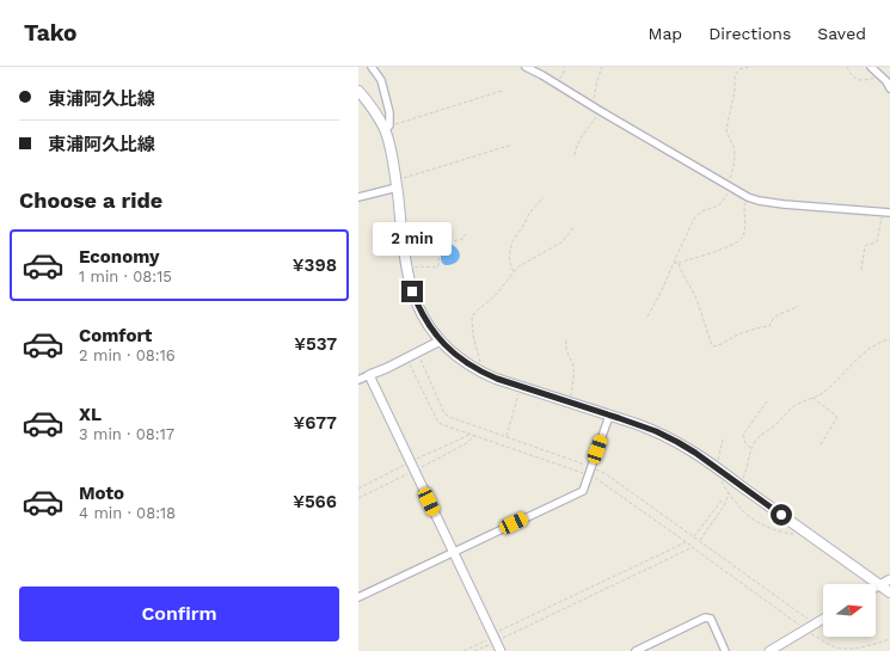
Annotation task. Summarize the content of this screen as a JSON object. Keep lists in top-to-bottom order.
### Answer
{
  "north": "right",
  "page": {
    "header": "Tako",
    "nav": ["Map", "Directions", "Saved"],
    "banner": ["東浦阿久比線", "東浦阿久比線"],
    "heading": "Choose a ride",
    "bubble": "2 min",
    "list": [
      {
        "name": "Economy",
        "note": "1 min · 08:15",
        "value": "¥398"
      },
      {
        "name": "Comfort",
        "note": "2 min · 08:16",
        "value": "¥537"
      },
      {
        "name": "XL",
        "note": "3 min · 08:17",
        "value": "¥677"
      },
      {
        "name": "Moto",
        "note": "4 min · 08:18",
        "value": "¥566"
      }
    ],
    "buttons": "Confirm"
  }
}
